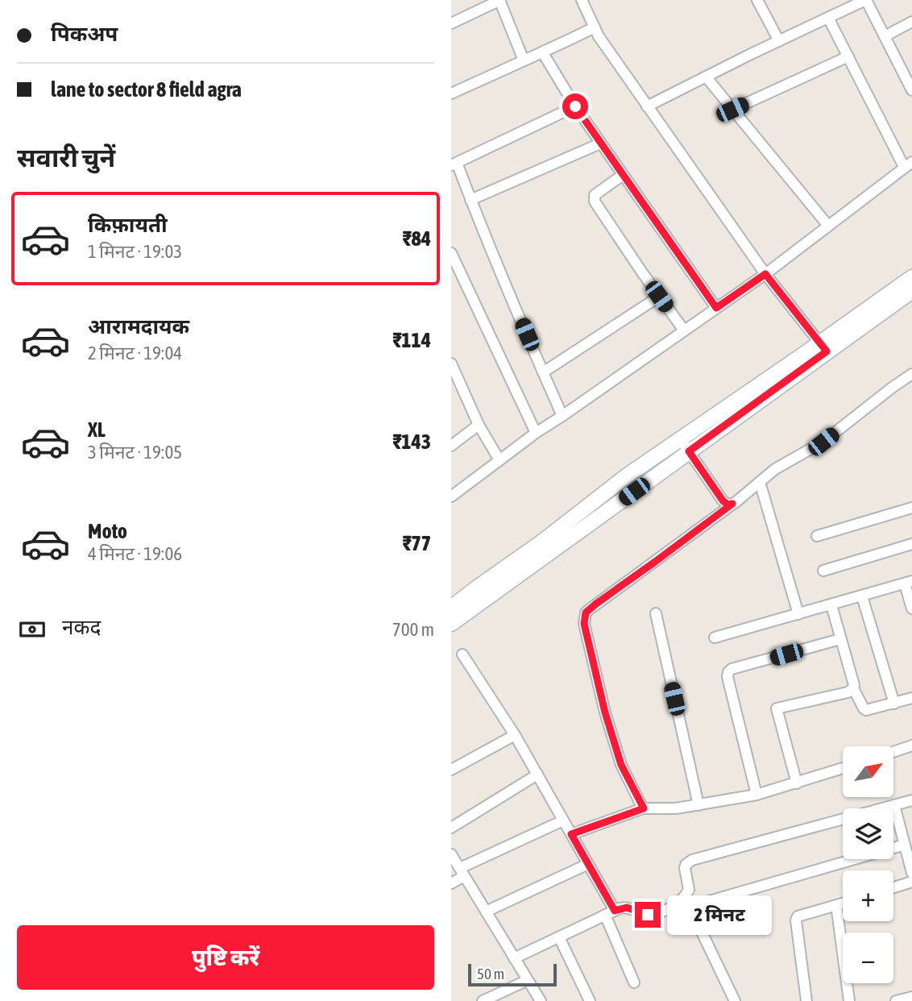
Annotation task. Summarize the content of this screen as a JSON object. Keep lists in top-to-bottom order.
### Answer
{
  "scale_bar": "50 m",
  "north": "top right",
  "page": {
    "banner": ["पिकअप", "lane to sector 8 field agra"],
    "heading": "सवारी चुनें",
    "list": [
      {
        "name": "किफ़ायती",
        "note": "1 मिनट · 19:03",
        "value": "₹84"
      },
      {
        "name": "आरामदायक",
        "note": "2 मिनट · 19:04",
        "value": "₹114"
      },
      {
        "name": "XL",
        "note": "3 मिनट · 19:05",
        "value": "₹143"
      },
      {
        "name": "Moto",
        "note": "4 मिनट · 19:06",
        "value": "₹77"
      }
    ],
    "pay": ["नकद", "700 m"],
    "map_buttons": ["+", "−"],
    "bubble": "2 मिनट",
    "buttons": "पुष्टि करें",
    "scale": "50 m"
  }
}
